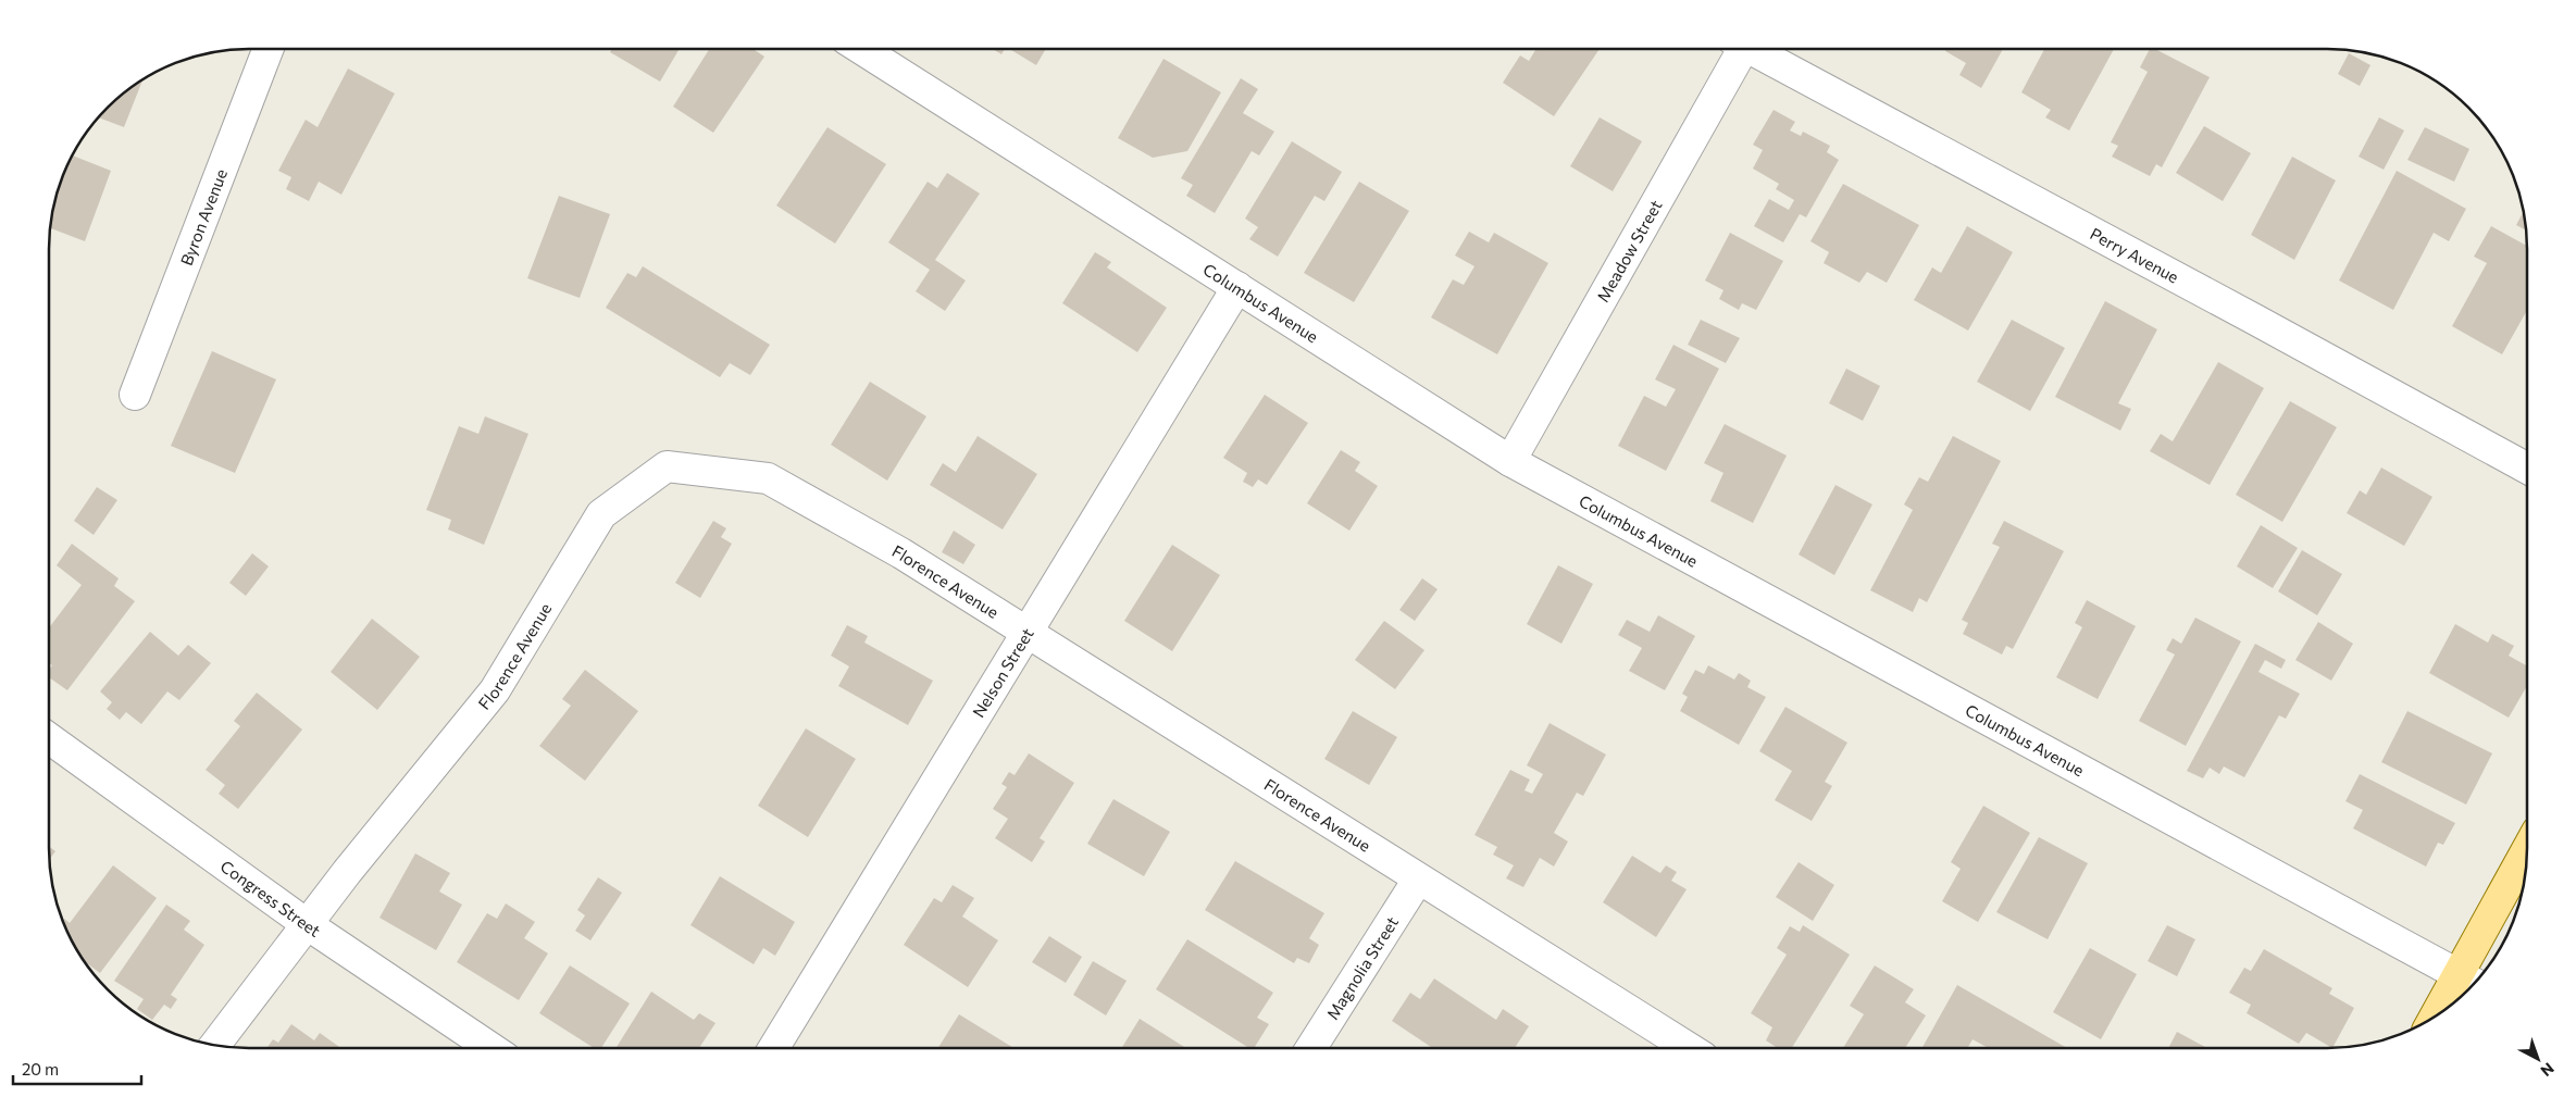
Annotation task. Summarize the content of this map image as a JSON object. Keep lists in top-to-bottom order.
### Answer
{
  "streets": {
    "street": [
      "Byron Avenue",
      "Meadow Street",
      "Perry Avenue",
      "Columbus Avenue",
      "Florence Avenue",
      "Nelson Street",
      "Congress Street",
      "Magnolia Street"
    ]
  },
  "crossings": [
    ["Meadow Street", "Columbus Avenue"],
    ["Columbus Avenue", "Nelson Street"],
    ["Florence Avenue", "Nelson Street"],
    ["Florence Avenue", "Congress Street"],
    ["Florence Avenue", "Magnolia Street"]
  ],
  "scale_bar": "20 m",
  "north": "bottom right"
}
